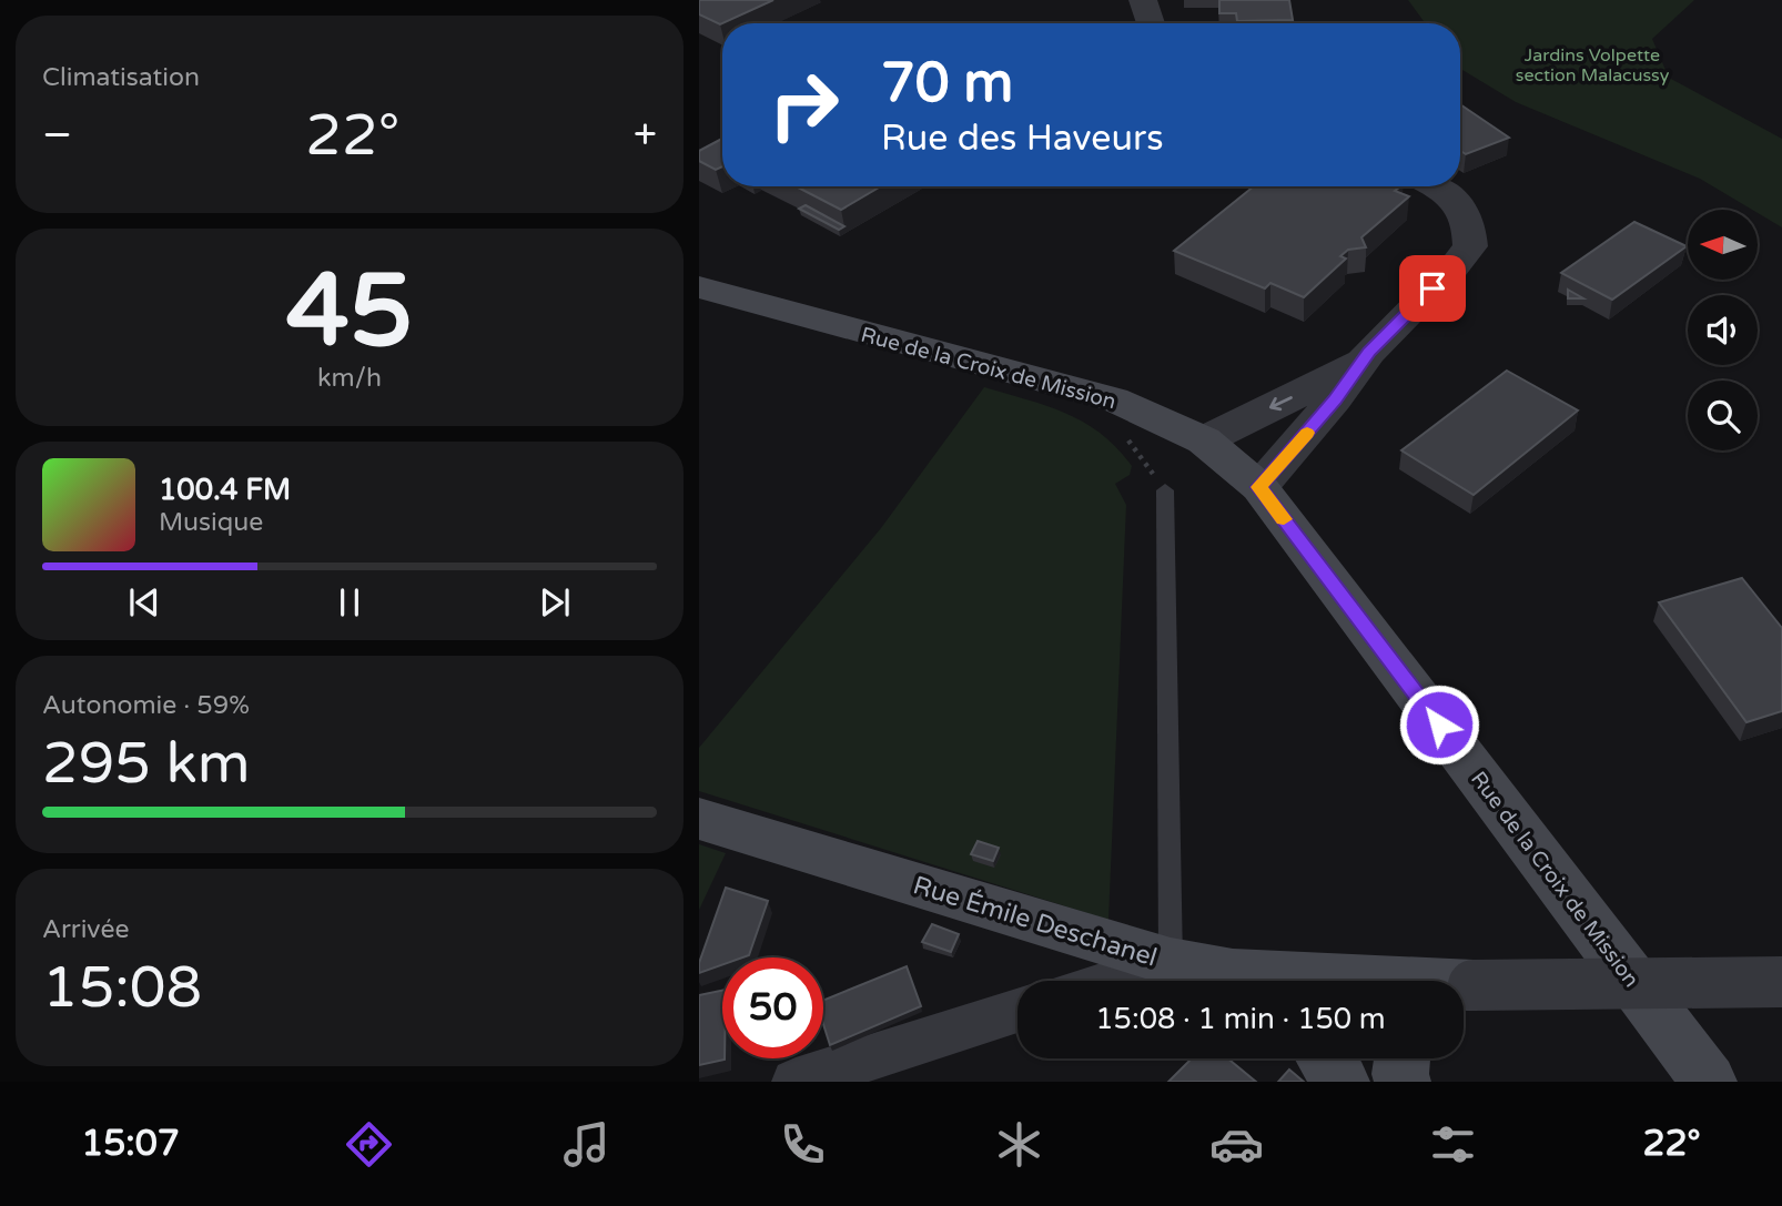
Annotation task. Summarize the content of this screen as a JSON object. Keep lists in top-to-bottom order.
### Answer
{
  "streets": {
    "main road": ["Rue de la Croix de Mission", "Rue Émile Deschanel"]
  },
  "parks": ["Jardins Volpette section Malacussy"],
  "north": "left",
  "page": {
    "tile": [
      "Climatisation",
      ["45", "km/h"],
      ["Autonomie · 59%", "295 km"],
      ["Arrivée", "15:08"]
    ],
    "turn": ["70 m", "Rue des Haveurs"],
    "heat": ["−", "22°", "+"],
    "song": ["100.4 FM", "Musique"],
    "limit": "50",
    "trip": "15:08 · 1 min · 150 m",
    "tabs": ["15:07", "22°"]
  }
}
